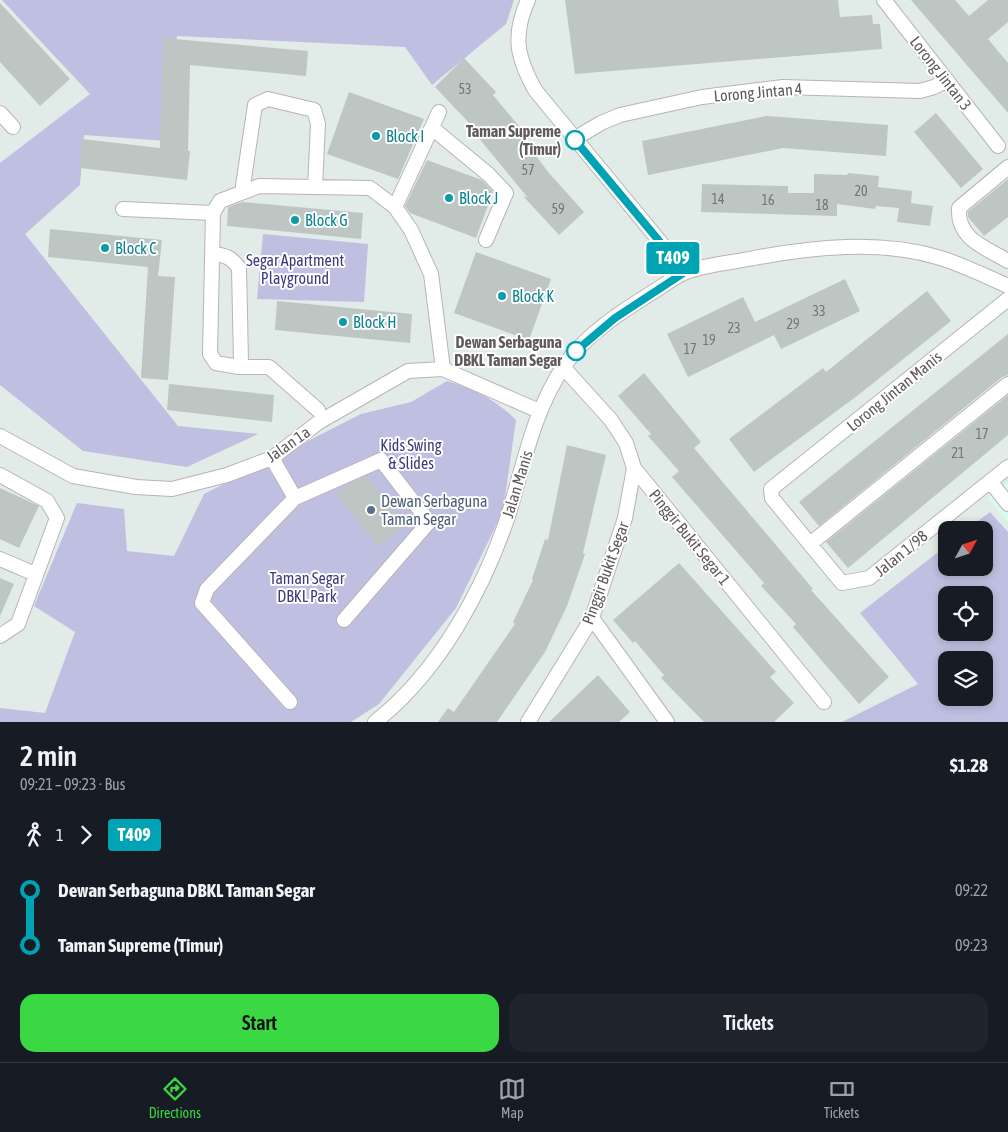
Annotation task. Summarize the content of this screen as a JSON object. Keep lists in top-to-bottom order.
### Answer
{
  "streets": {
    "street": [
      "Lorong Jintan 3",
      "Lorong Jintan 4",
      "Lorong Jintan Manis",
      "Jalan 1a",
      "Jalan Manis",
      "Pinggir Bukit Segar 1",
      "Jalan 1/98",
      "Pinggir Bukit Segar"
    ]
  },
  "crossings": [
    ["Lorong Jintan 3", "Lorong Jintan 4"],
    ["Lorong Jintan Manis", "Jalan 1/98"],
    ["Jalan 1a", "Jalan Manis"],
    ["Jalan Manis", "Pinggir Bukit Segar 1"],
    ["Pinggir Bukit Segar 1", "Pinggir Bukit Segar"]
  ],
  "parks": ["Segar Apartment Playground", "Kids Swing & Slides", "Taman Segar DBKL Park"],
  "places": [
    "Block I",
    "Taman Supreme (Timur)",
    "Block J",
    "Block G",
    "Block C",
    "Block K",
    "Block H",
    "Dewan Serbaguna DBKL Taman Segar",
    "Dewan Serbaguna Taman Segar"
  ],
  "lines": ["bus line T409"],
  "house_numbers": [
    "53",
    "57",
    "20",
    "14",
    "16",
    "18",
    "59",
    "33",
    "29",
    "23",
    "19",
    "17",
    "17",
    "21"
  ],
  "north": "top right",
  "page": {
    "on_map": "T409",
    "heading": ["2 min", "09:21 – 09:23 · Bus", "$1.28"],
    "legs": ["1", "T409"],
    "list": [
      {
        "name": "Dewan Serbaguna DBKL Taman Segar",
        "value": "09:22"
      },
      {
        "name": "Taman Supreme (Timur)",
        "value": "09:23"
      }
    ],
    "buttons": ["Start", "Tickets"],
    "tabs": ["Directions", "Map", "Tickets"]
  }
}
